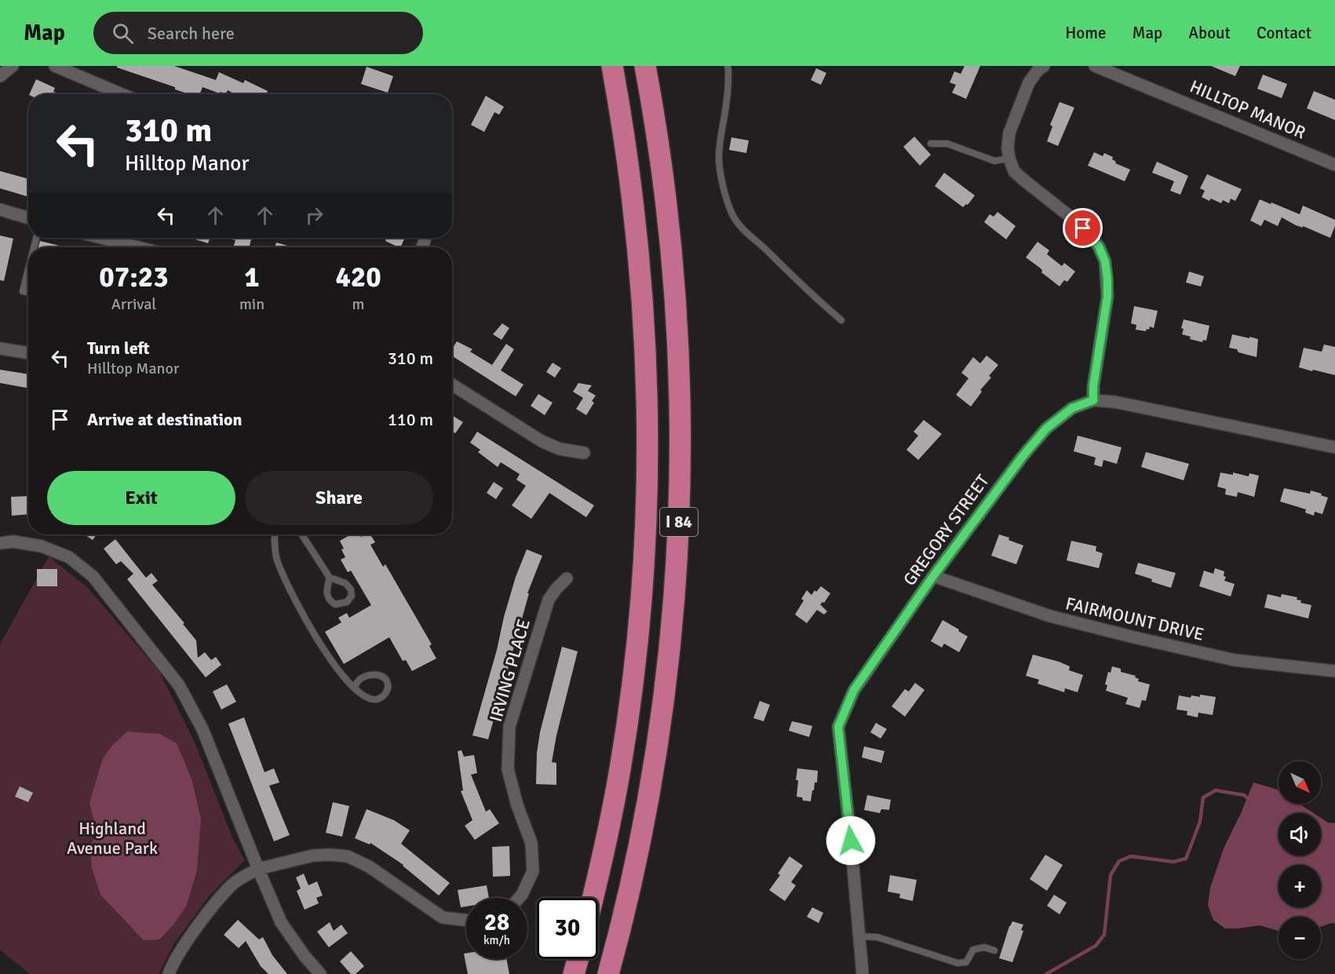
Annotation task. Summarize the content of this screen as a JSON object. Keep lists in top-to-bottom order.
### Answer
{
  "streets": {
    "highway": ["I 84"],
    "street": [
      "HILLTOP MANOR",
      "GREGORY STREET",
      "FAIRMOUNT DRIVE",
      "IRVING PLACE"
    ]
  },
  "crossings": [
    ["GREGORY STREET", "FAIRMOUNT DRIVE"]
  ],
  "parks": ["Highland Avenue Park"],
  "north": "bottom right",
  "page": {
    "header": "Map",
    "search": "Search here",
    "nav": [
      "Home",
      "Map",
      "About",
      "Contact"
    ],
    "turn": ["310 m", "Hilltop Manor"],
    "eta": [
      "07:23",
      "Arrival",
      "1",
      "min",
      "420",
      "m"
    ],
    "list": [
      {
        "name": "Turn left",
        "note": "Hilltop Manor",
        "value": "310 m"
      },
      {
        "name": "Arrive at destination",
        "value": "110 m"
      }
    ],
    "buttons": ["Exit", "Share"],
    "map_buttons": ["+", "−"],
    "speed": "28 km/h",
    "limit": "30"
  }
}
